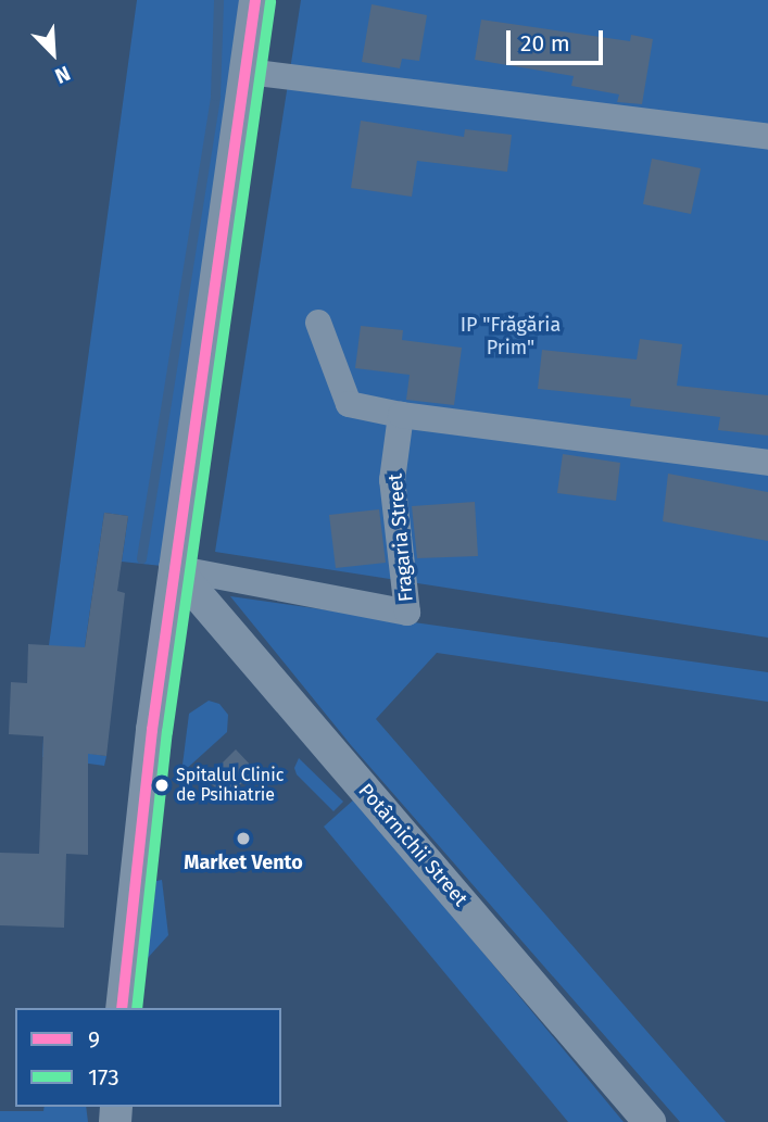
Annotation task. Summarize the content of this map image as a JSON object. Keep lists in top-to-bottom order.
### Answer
{
  "streets": {
    "street": ["Fragaria Street", "Potârnichii Street"]
  },
  "crossings": [
    ["Fragaria Street", "Potârnichii Street"]
  ],
  "parks": ["IP \"Frăgăria Prim\""],
  "places": ["Spitalul Clinic de Psihiatrie", "Market Vento"],
  "lines": ["transit line 9", "transit line 173"],
  "legend": ["9", "173"],
  "scale_bar": "20 m",
  "north": "bottom right"
}
